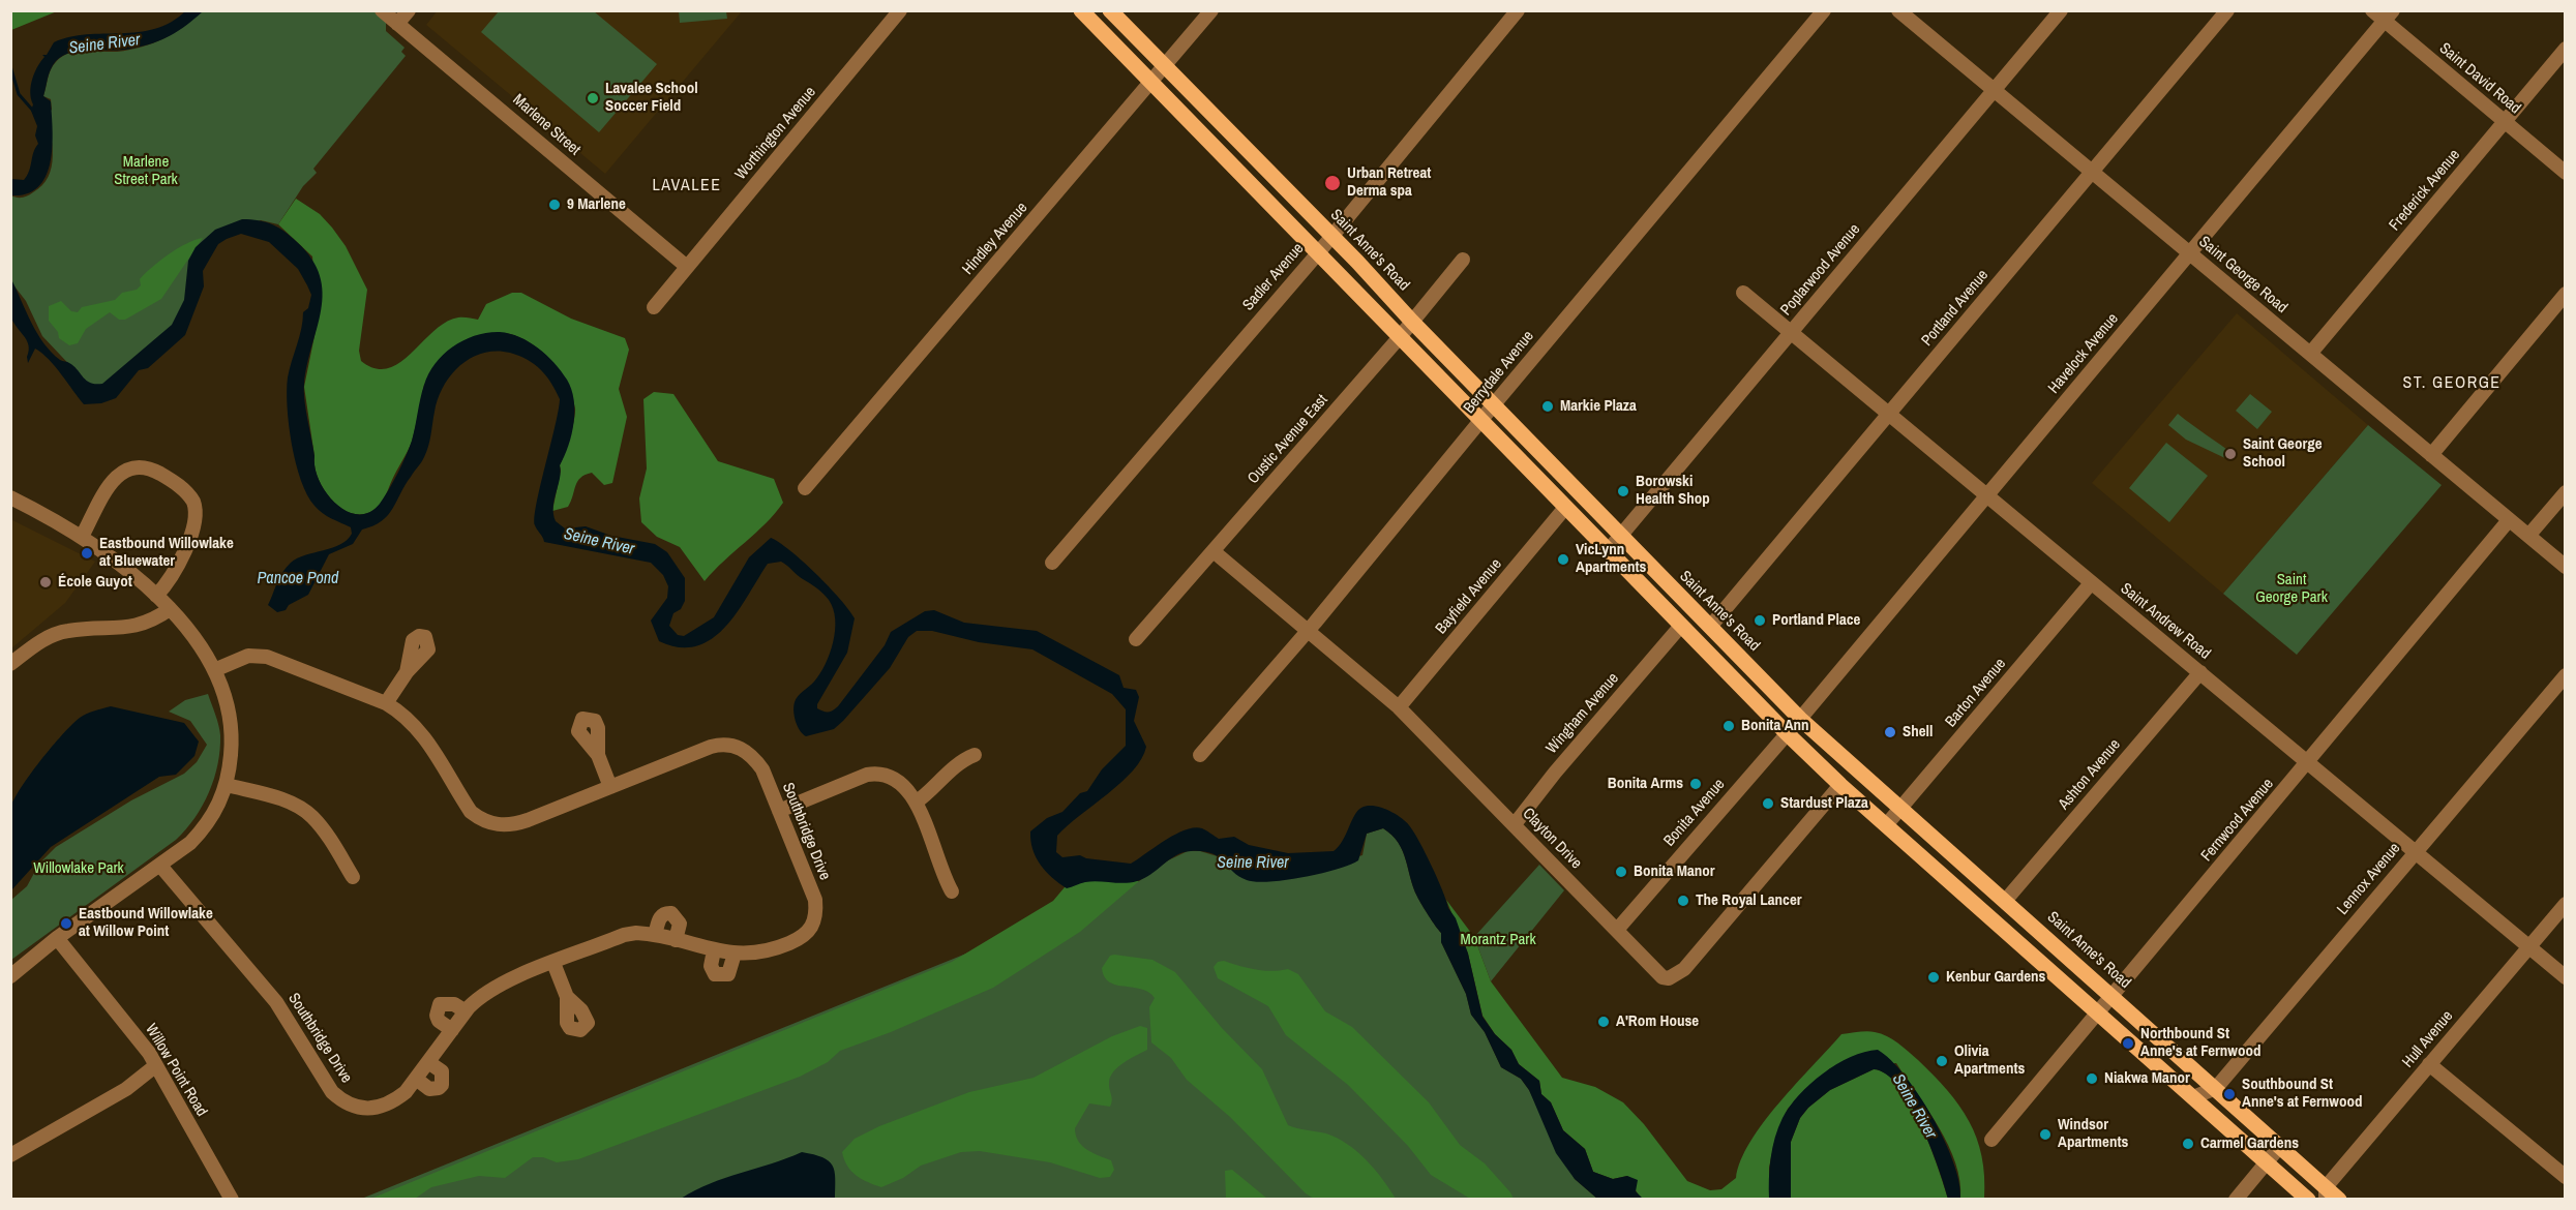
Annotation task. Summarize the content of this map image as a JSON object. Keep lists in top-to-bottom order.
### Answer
{
  "streets": {
    "main road": ["Saint Anne's Road"],
    "street": [
      "Saint David Road",
      "Marlene Street",
      "Worthington Avenue",
      "Frederick Avenue",
      "Hindley Avenue",
      "Poplarwood Avenue",
      "Saint George Road",
      "Sadler Avenue",
      "Portland Avenue",
      "Havelock Avenue",
      "Berrydale Avenue",
      "Oustic Avenue East",
      "Bayfield Avenue",
      "Saint Andrew Road",
      "Barton Avenue",
      "Wingham Avenue",
      "Ashton Avenue",
      "Bonita Avenue",
      "Fernwood Avenue",
      "Southbridge Drive",
      "Clayton Drive",
      "Lennox Avenue",
      "Hull Avenue",
      "Willow Point Road"
    ]
  },
  "crossings": [
    ["Saint David Road", "Frederick Avenue"],
    ["Saint David Road", "Havelock Avenue"],
    ["Marlene Street", "Worthington Avenue"],
    ["Frederick Avenue", "Saint George Road"],
    ["Hindley Avenue", "Saint Anne's Road"],
    ["Saint Anne's Road", "Poplarwood Avenue"],
    ["Saint Anne's Road", "Sadler Avenue"],
    ["Saint Anne's Road", "Portland Avenue"],
    ["Saint Anne's Road", "Havelock Avenue"],
    ["Saint Anne's Road", "Berrydale Avenue"],
    ["Saint Anne's Road", "Oustic Avenue East"],
    ["Saint Anne's Road", "Barton Avenue"],
    ["Saint Anne's Road", "Ashton Avenue"],
    ["Saint Anne's Road", "Bonita Avenue"],
    ["Saint Anne's Road", "Fernwood Avenue"],
    ["Saint Anne's Road", "Lennox Avenue"],
    ["Saint Anne's Road", "Hull Avenue"],
    ["Poplarwood Avenue", "Saint George Road"],
    ["Poplarwood Avenue", "Saint Andrew Road"],
    ["Saint George Road", "Portland Avenue"],
    ["Saint George Road", "Havelock Avenue"],
    ["Saint George Road", "Fernwood Avenue"],
    ["Portland Avenue", "Saint Andrew Road"],
    ["Havelock Avenue", "Saint Andrew Road"],
    ["Havelock Avenue", "Bonita Avenue"],
    ["Berrydale Avenue", "Clayton Drive"],
    ["Oustic Avenue East", "Clayton Drive"],
    ["Bayfield Avenue", "Clayton Drive"],
    ["Saint Andrew Road", "Barton Avenue"],
    ["Saint Andrew Road", "Ashton Avenue"],
    ["Saint Andrew Road", "Fernwood Avenue"],
    ["Saint Andrew Road", "Lennox Avenue"],
    ["Saint Andrew Road", "Hull Avenue"],
    ["Wingham Avenue", "Clayton Drive"],
    ["Bonita Avenue", "Clayton Drive"]
  ],
  "districts": ["LAVALEE", "ST. GEORGE"],
  "water": ["Seine River", "Pancoe Pond"],
  "parks": [
    "Marlene Street Park",
    "Saint George Park",
    "Willowlake Park",
    "Morantz Park"
  ],
  "places": [
    "Lavalee School Soccer Field",
    "Urban Retreat Derma spa",
    "9 Marlene",
    "Markie Plaza",
    "Saint George School",
    "Borowski Health Shop",
    "Eastbound Willowlake at Bluewater",
    "VicLynn Apartments",
    "École Guyot",
    "Portland Place",
    "Bonita Ann",
    "Shell",
    "Bonita Arms",
    "Stardust Plaza",
    "Bonita Manor",
    "The Royal Lancer",
    "Eastbound Willowlake at Willow Point",
    "Kenbur Gardens",
    "A'Rom House",
    "Northbound St Anne's at Fernwood",
    "Olivia Apartments",
    "Niakwa Manor",
    "Southbound St Anne's at Fernwood",
    "Windsor Apartments",
    "Carmel Gardens"
  ]
}
